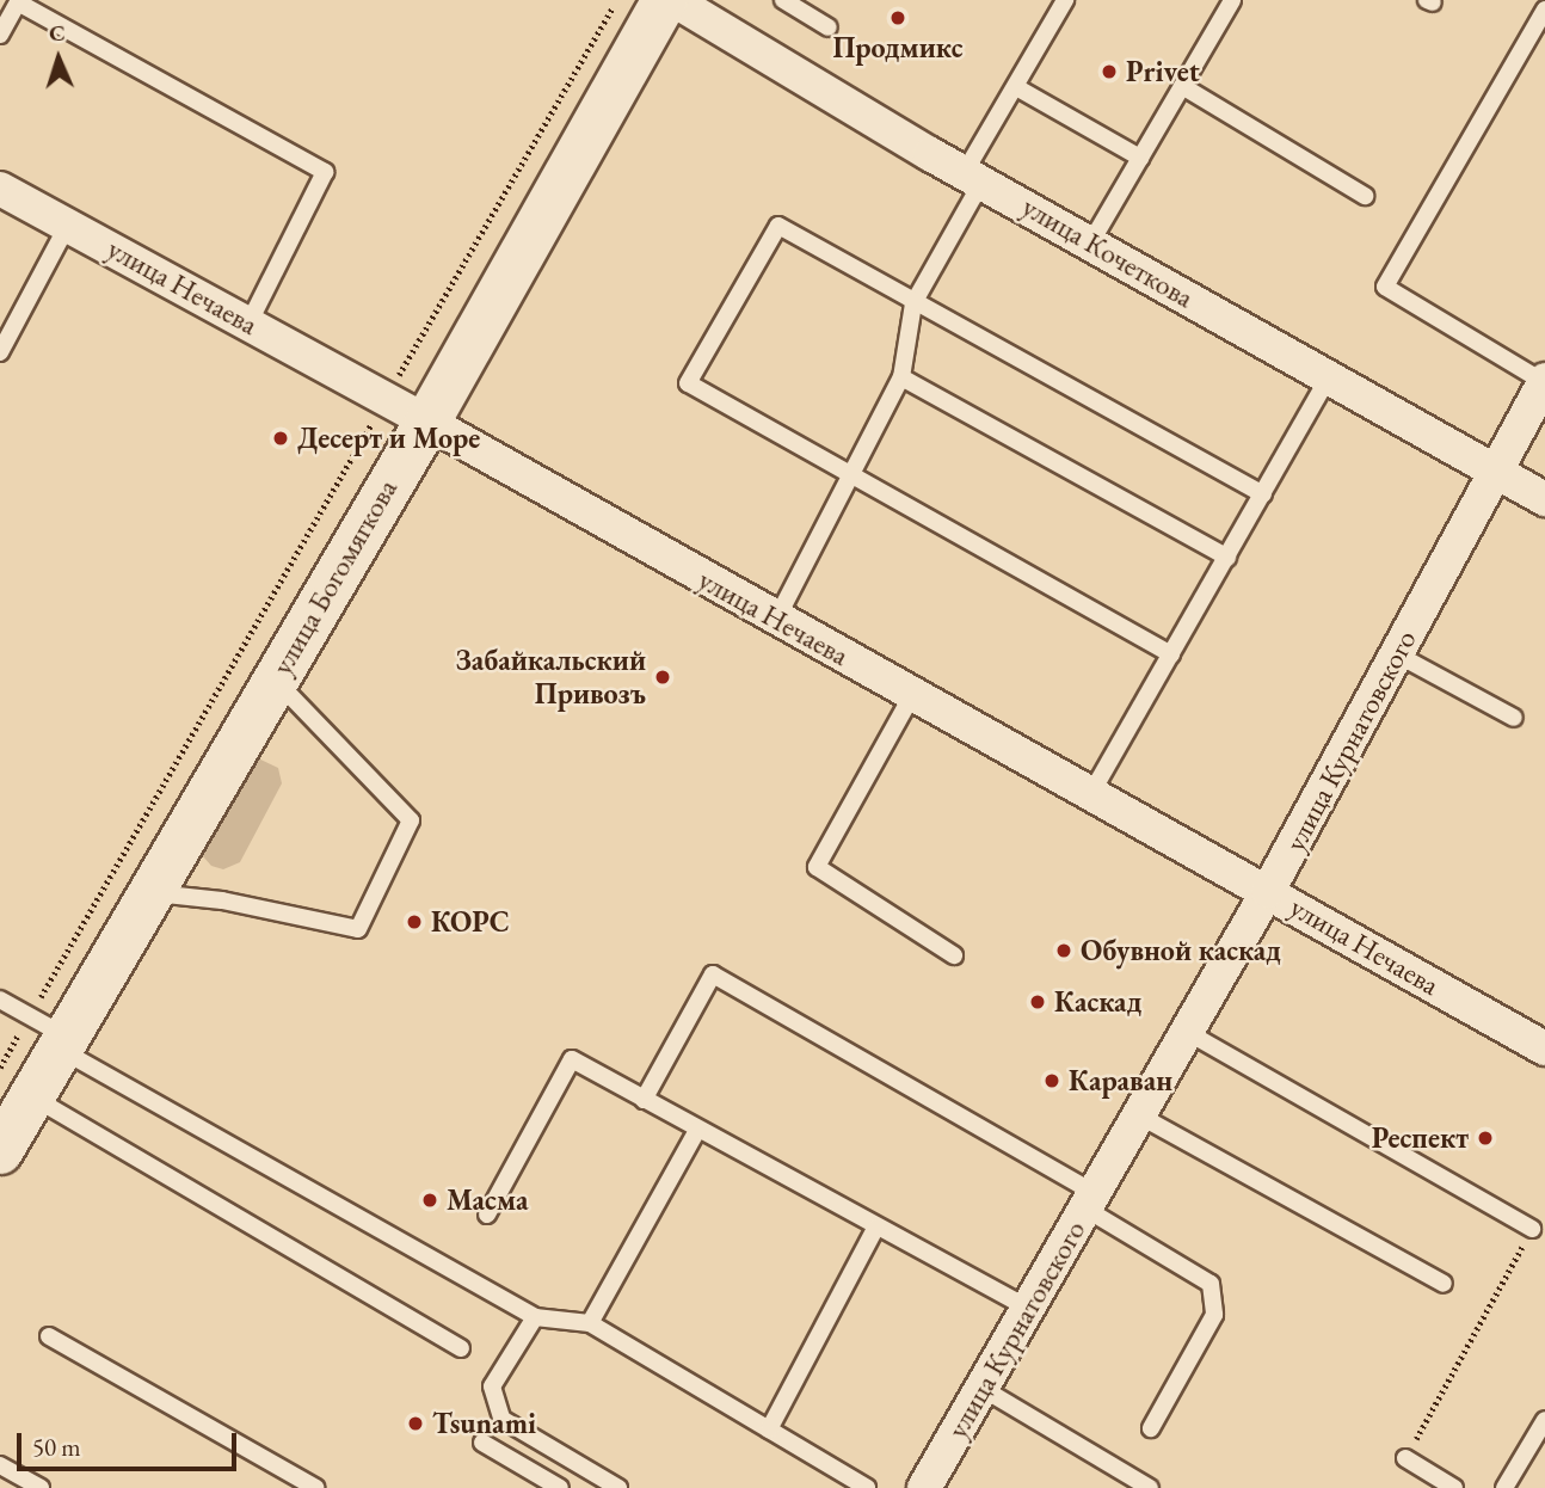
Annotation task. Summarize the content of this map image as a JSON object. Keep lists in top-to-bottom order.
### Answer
{
  "streets": {
    "street": [
      "улица Кочеткова",
      "улица Нечаева",
      "улица Богомягкова",
      "улица Курнатовского"
    ]
  },
  "crossings": [
    ["улица Кочеткова", "улица Курнатовского"],
    ["улица Нечаева", "улица Богомягкова"],
    ["улица Нечаева", "улица Курнатовского"]
  ],
  "places": [
    "Продмикс",
    "Privet",
    "Десерт и Море",
    "Забайкальский Привозъ",
    "КОРС",
    "Обувной каскад",
    "Каскад",
    "Караван",
    "Респект",
    "Масма",
    "Tsunami"
  ],
  "scale_bar": "50 m",
  "north": "top"
}
